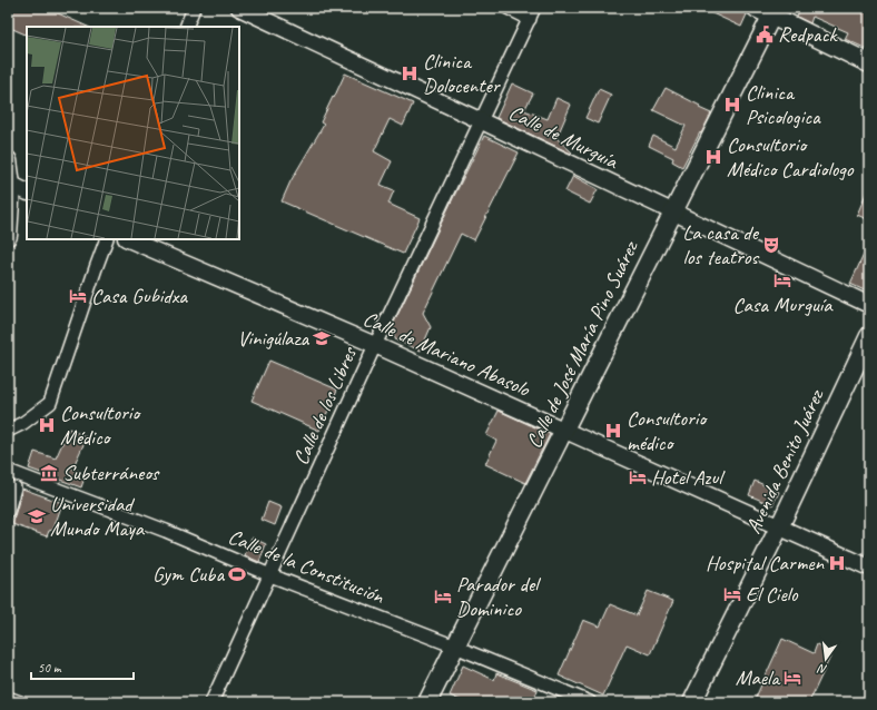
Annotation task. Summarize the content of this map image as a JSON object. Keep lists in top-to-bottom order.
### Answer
{
  "streets": {
    "main road": ["Calle de José María Pino Suárez", "Avenida Benito Juárez"],
    "street": [
      "Calle de Murguía",
      "Calle de Mariano Abasolo",
      "Calle de los Libres",
      "Calle de la Constitución"
    ]
  },
  "crossings": [
    ["Calle de Murguía", "Calle de José María Pino Suárez"],
    ["Calle de Murguía", "Calle de los Libres"],
    ["Calle de José María Pino Suárez", "Calle de Mariano Abasolo"],
    ["Calle de José María Pino Suárez", "Calle de la Constitución"],
    ["Calle de Mariano Abasolo", "Calle de los Libres"],
    ["Calle de Mariano Abasolo", "Avenida Benito Juárez"],
    ["Calle de los Libres", "Calle de la Constitución"]
  ],
  "places": {
    "public building": ["Redpack"],
    "hospital": [
      "Clinica Dolocenter",
      "Clinica Psicologica",
      "Consultorio Médico Cardiologo",
      "Consultorio Médico",
      "Consultorio médico",
      "Hospital Carmen"
    ],
    "theatre": ["La casa de los teatros"],
    "hotel": [
      "Casa Murguía",
      "Casa Gubidxa",
      "Hotel Azul",
      "El Cielo",
      "Parador del Dominico",
      "Maela"
    ],
    "school or university": ["Vinigúlaza", "Universidad Mundo Maya"],
    "museum": ["Subterráneos"],
    "sports": ["Gym Cuba"]
  },
  "scale_bar": "50 m",
  "north": "bottom"
}
